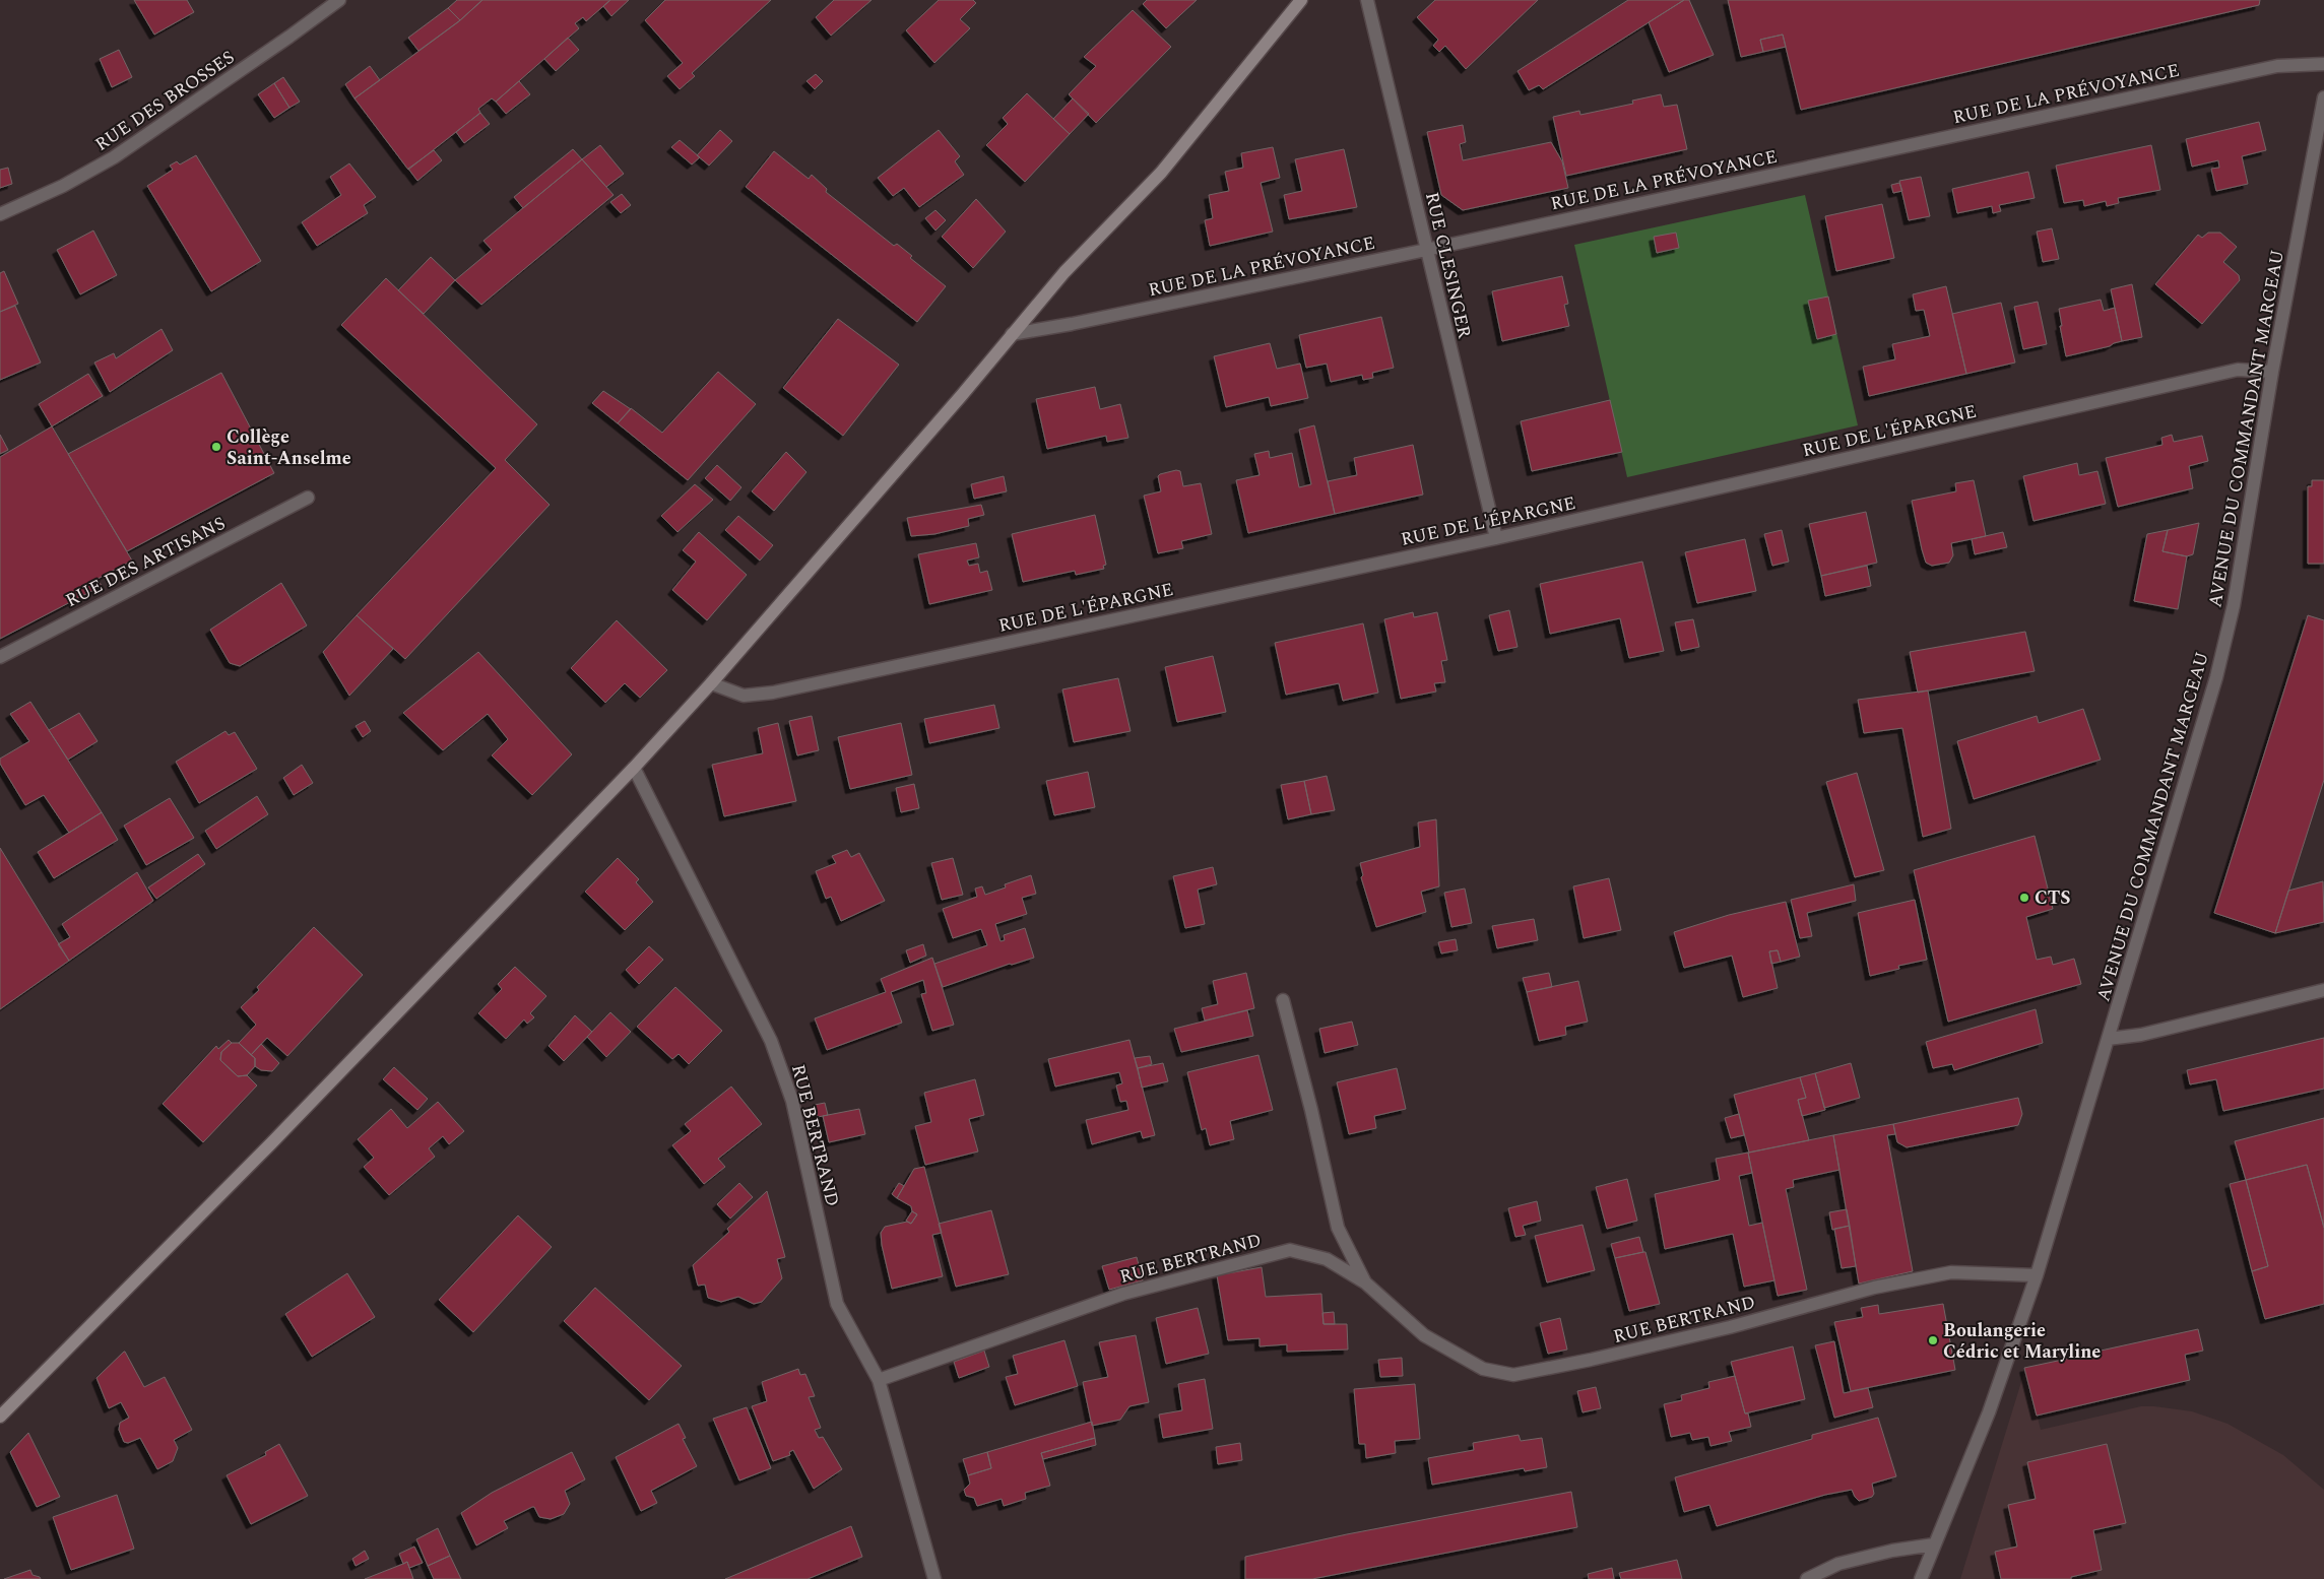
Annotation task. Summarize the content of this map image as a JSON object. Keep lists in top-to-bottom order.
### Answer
{
  "streets": {
    "street": [
      "RUE DE LA PRÉVOYANCE",
      "RUE DES BROSSES",
      "RUE CLESINGER",
      "AVENUE DU COMMANDANT MARCEAU",
      "RUE DE L'ÉPARGNE",
      "RUE DES ARTISANS",
      "RUE BERTRAND"
    ]
  },
  "crossings": [
    ["RUE DE LA PRÉVOYANCE", "RUE CLESINGER"],
    ["RUE CLESINGER", "RUE DE L'ÉPARGNE"],
    ["AVENUE DU COMMANDANT MARCEAU", "RUE DE L'ÉPARGNE"],
    ["AVENUE DU COMMANDANT MARCEAU", "RUE BERTRAND"]
  ],
  "places": ["Collège Saint-Anselme", "CTS", "Boulangerie Cédric et Maryline"]
}
